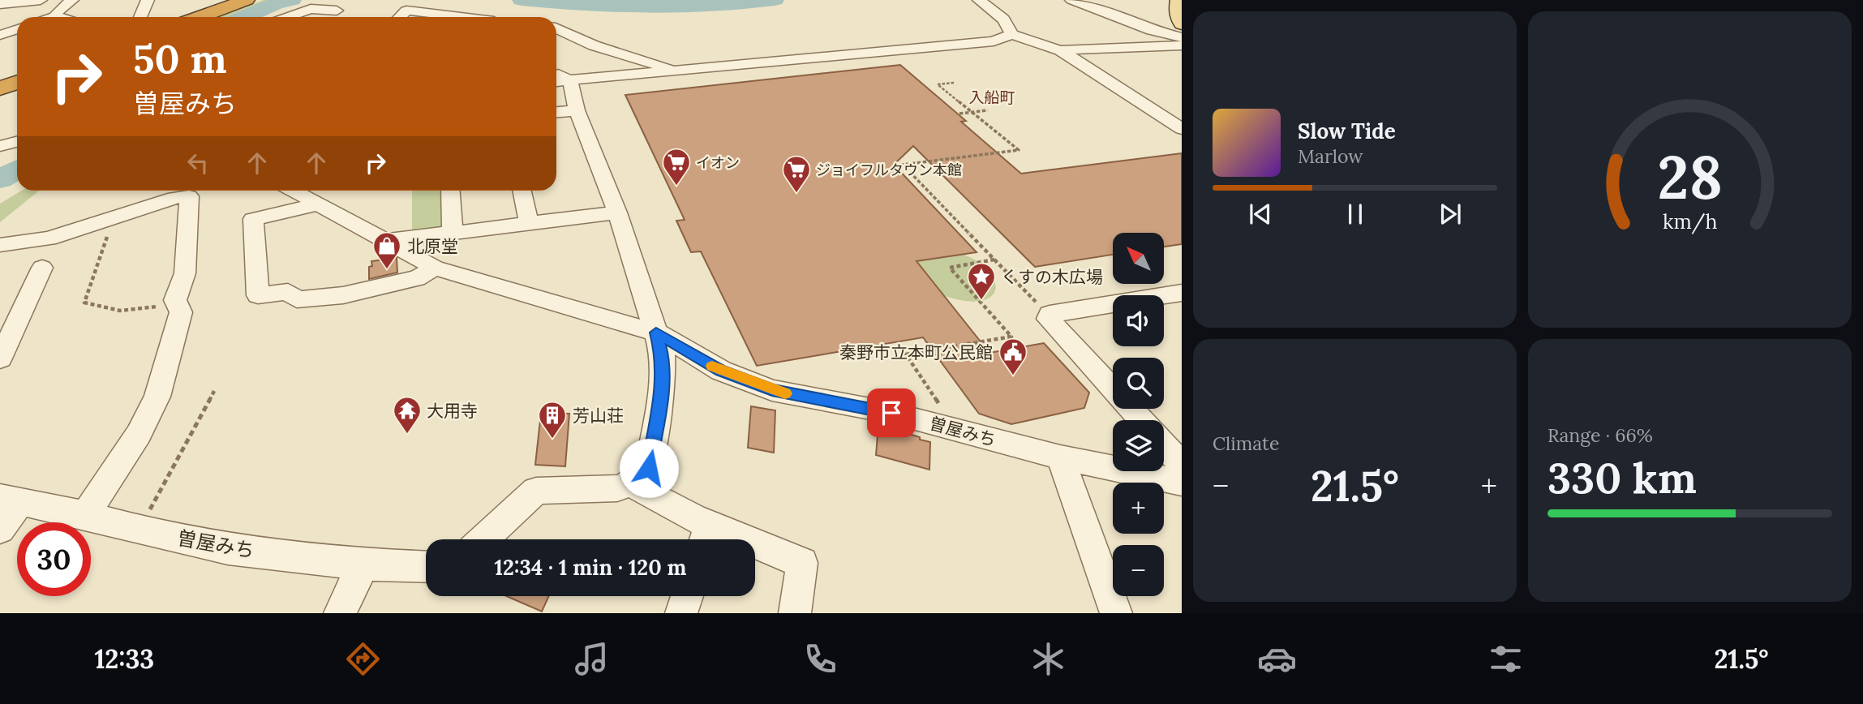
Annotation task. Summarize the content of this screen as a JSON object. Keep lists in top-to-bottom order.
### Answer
{
  "streets": {
    "street": ["曽屋みち"]
  },
  "districts": ["入船町"],
  "places": {
    "supermarket": ["イオン", "ジョイフルタウン本館"],
    "shop": ["北原堂"],
    "place": ["くすの木広場"],
    "public building": ["秦野市立本町公民館"],
    "temple": ["大用寺"],
    "building": ["芳山荘"]
  },
  "north": "top left",
  "page": {
    "turn": ["50 m", "曽屋みち"],
    "song": ["Slow Tide", "Marlow"],
    "map_buttons": ["+", "−"],
    "tile": [
      "Climate",
      ["Range · 66%", "330 km"]
    ],
    "heat": ["−", "21.5°", "+"],
    "limit": "30",
    "trip": "12:34 · 1 min · 120 m",
    "tabs": ["12:33", "21.5°"],
    "gauge": ["28", "km/h"]
  }
}
